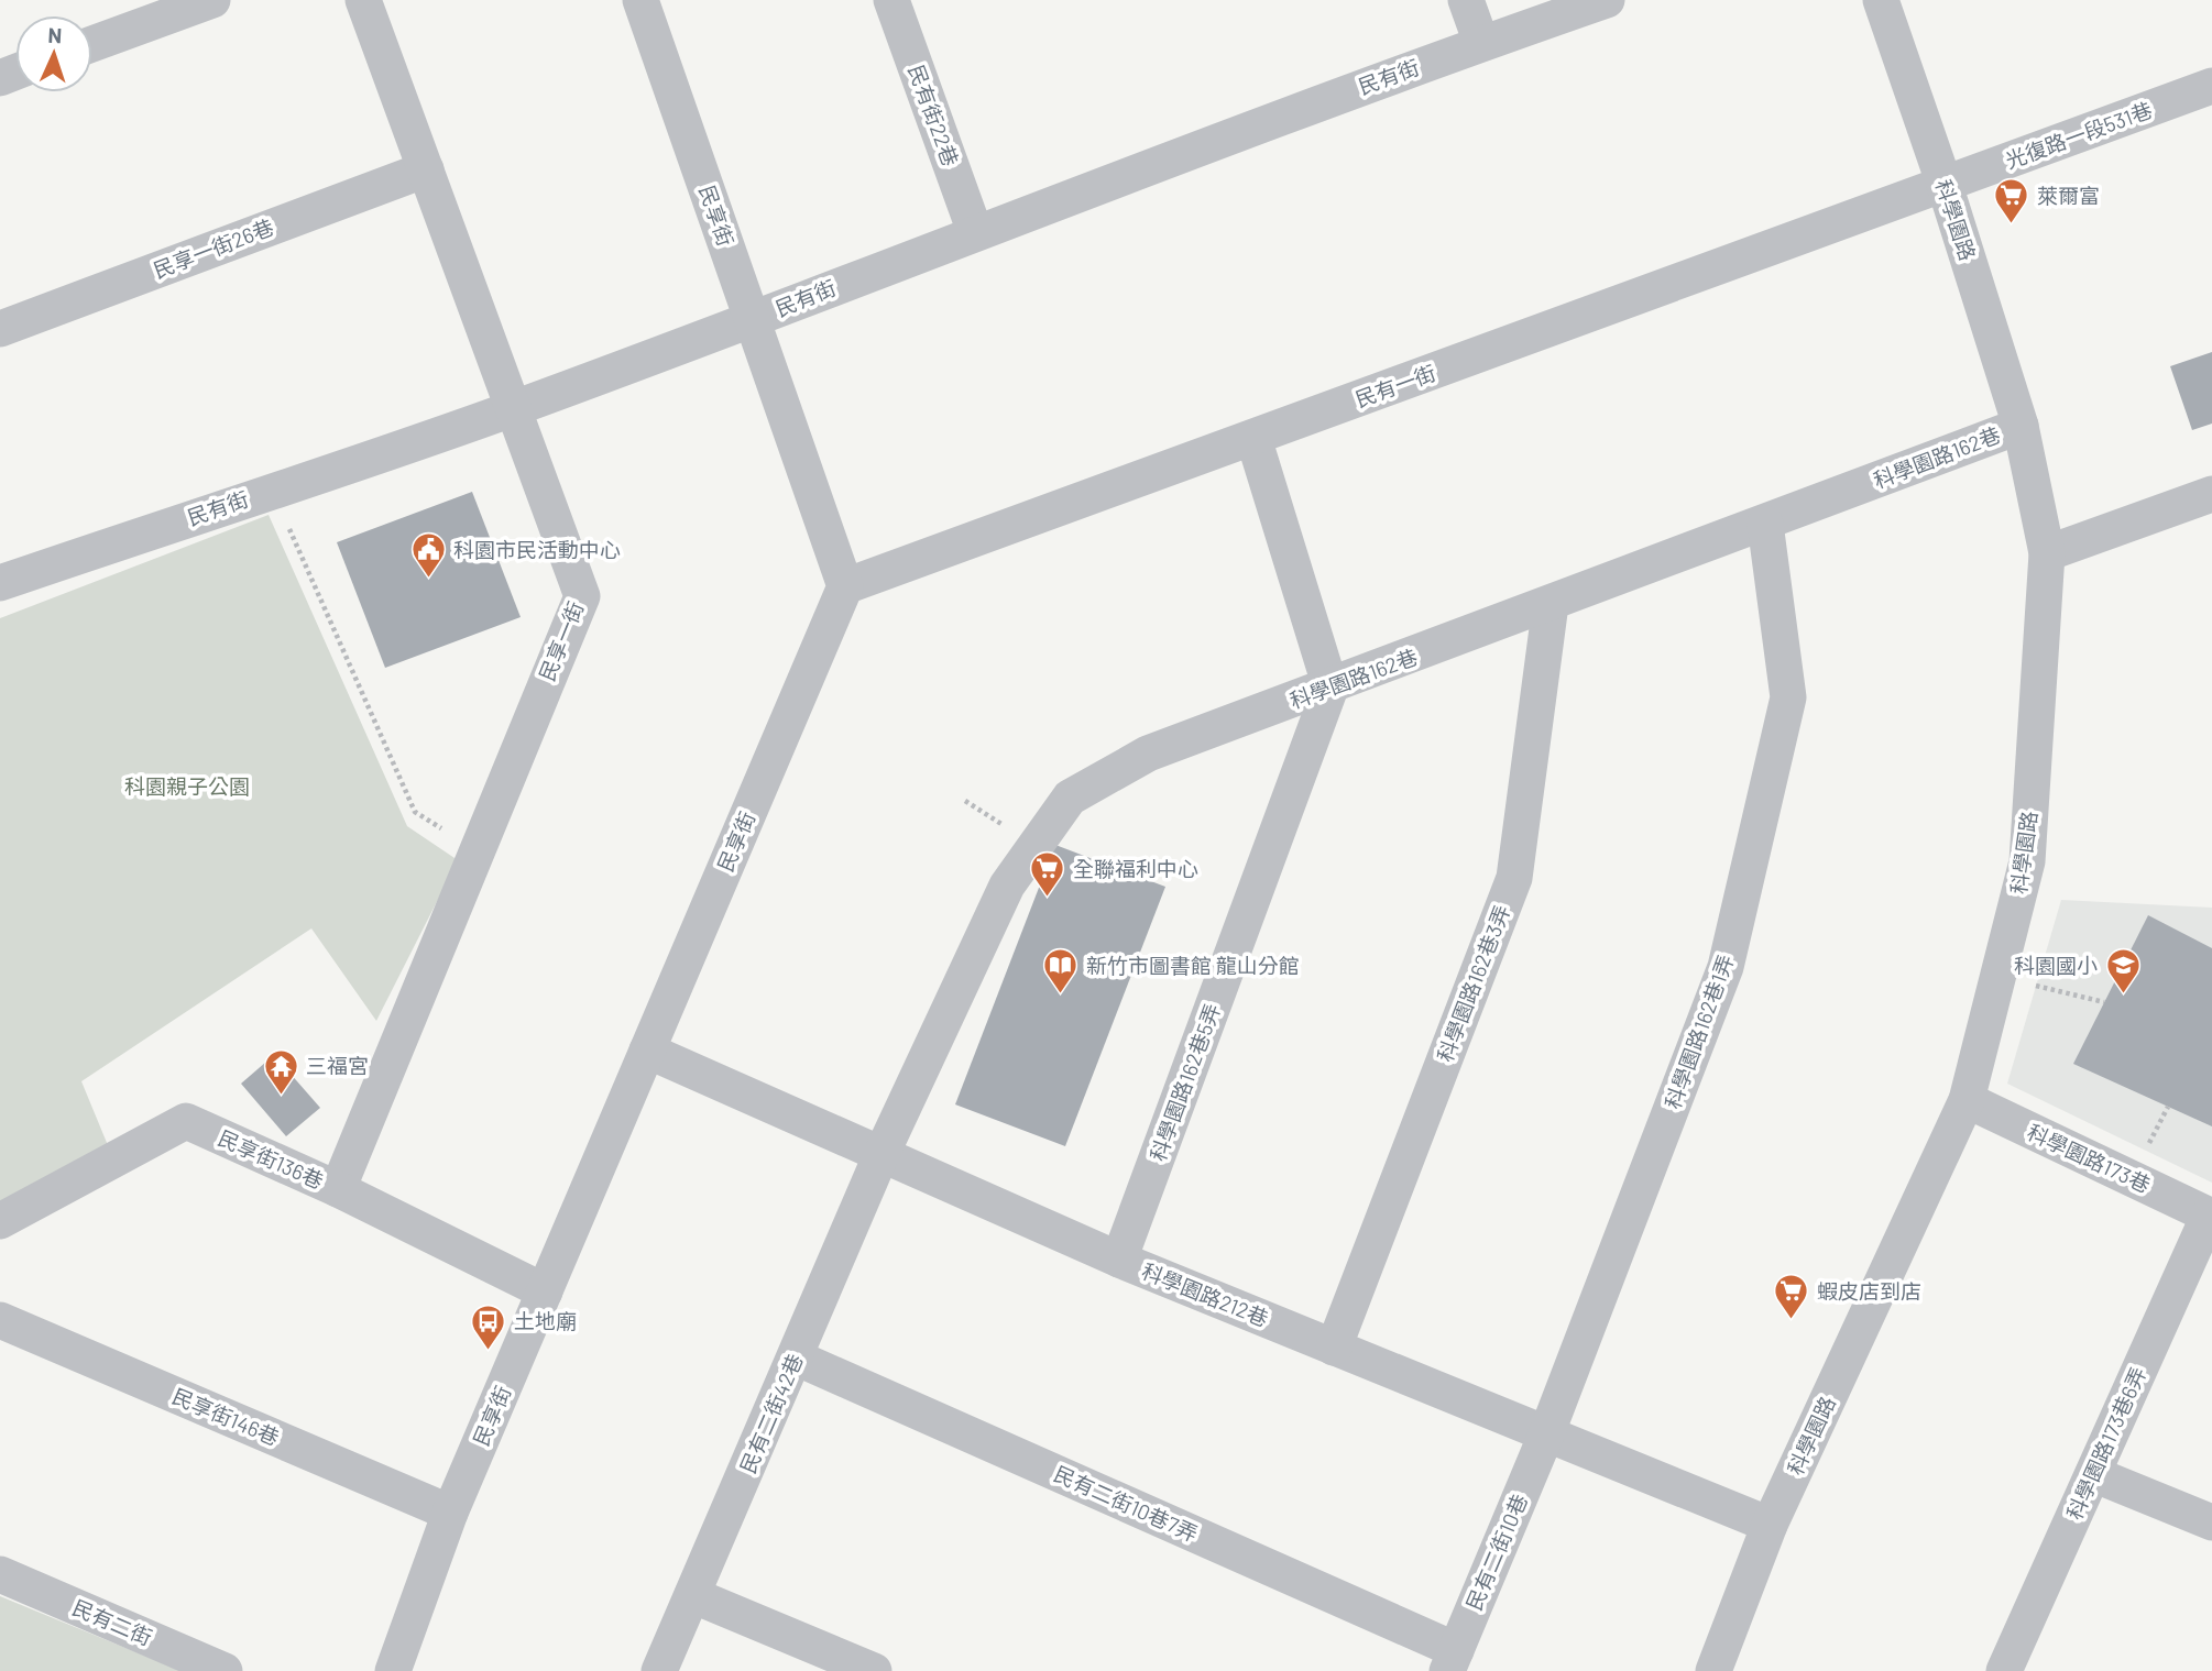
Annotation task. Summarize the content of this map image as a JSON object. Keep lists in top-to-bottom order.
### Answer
{
  "streets": {
    "street": [
      "民有街",
      "民有街22巷",
      "光復路一段531巷",
      "民享街",
      "科學園路",
      "民享一街26巷",
      "民有一街",
      "科學園路162巷",
      "民享一街",
      "科學園路162巷3弄",
      "科學園路162巷1弄",
      "科學園路162巷5弄",
      "科學園路173巷",
      "民享街136巷",
      "科學園路212巷",
      "民有二街42巷",
      "民享街146巷",
      "科學園路173巷6弄",
      "民有二街10巷7弄",
      "民有二街10巷",
      "民有二街"
    ]
  },
  "crossings": [
    ["民有街", "民有街22巷"],
    ["民有街", "民享街"],
    ["民有街", "民享一街"],
    ["光復路一段531巷", "科學園路"],
    ["光復路一段531巷", "民有一街"],
    ["民享街", "民有一街"],
    ["民享街", "民享街136巷"],
    ["民享街", "科學園路212巷"],
    ["民享街", "民享街146巷"],
    ["科學園路", "民有一街"],
    ["科學園路", "科學園路162巷"],
    ["科學園路", "科學園路173巷"],
    ["科學園路", "科學園路212巷"],
    ["民享一街26巷", "民享一街"],
    ["科學園路162巷", "科學園路162巷3弄"],
    ["科學園路162巷", "科學園路162巷1弄"],
    ["科學園路162巷", "科學園路162巷5弄"],
    ["科學園路162巷", "科學園路212巷"],
    ["科學園路162巷", "民有二街42巷"],
    ["民享一街", "民享街136巷"],
    ["科學園路162巷3弄", "科學園路212巷"],
    ["科學園路162巷1弄", "科學園路212巷"],
    ["科學園路162巷1弄", "民有二街10巷"],
    ["科學園路162巷5弄", "科學園路212巷"],
    ["科學園路173巷", "科學園路173巷6弄"],
    ["科學園路212巷", "民有二街42巷"],
    ["科學園路212巷", "民有二街10巷"],
    ["民有二街42巷", "民有二街10巷7弄"],
    ["民有二街10巷7弄", "民有二街10巷"]
  ],
  "parks": ["科園親子公園"],
  "places": {
    "supermarket": ["萊爾富", "全聯福利中心", "蝦皮店到店"],
    "public building": ["科園市民活動中心"],
    "library": ["新竹市圖書館 龍山分館"],
    "school or university": ["科園國小"],
    "temple": ["三福宮"],
    "bus stop": ["土地廟"]
  },
  "north": "top"
}
